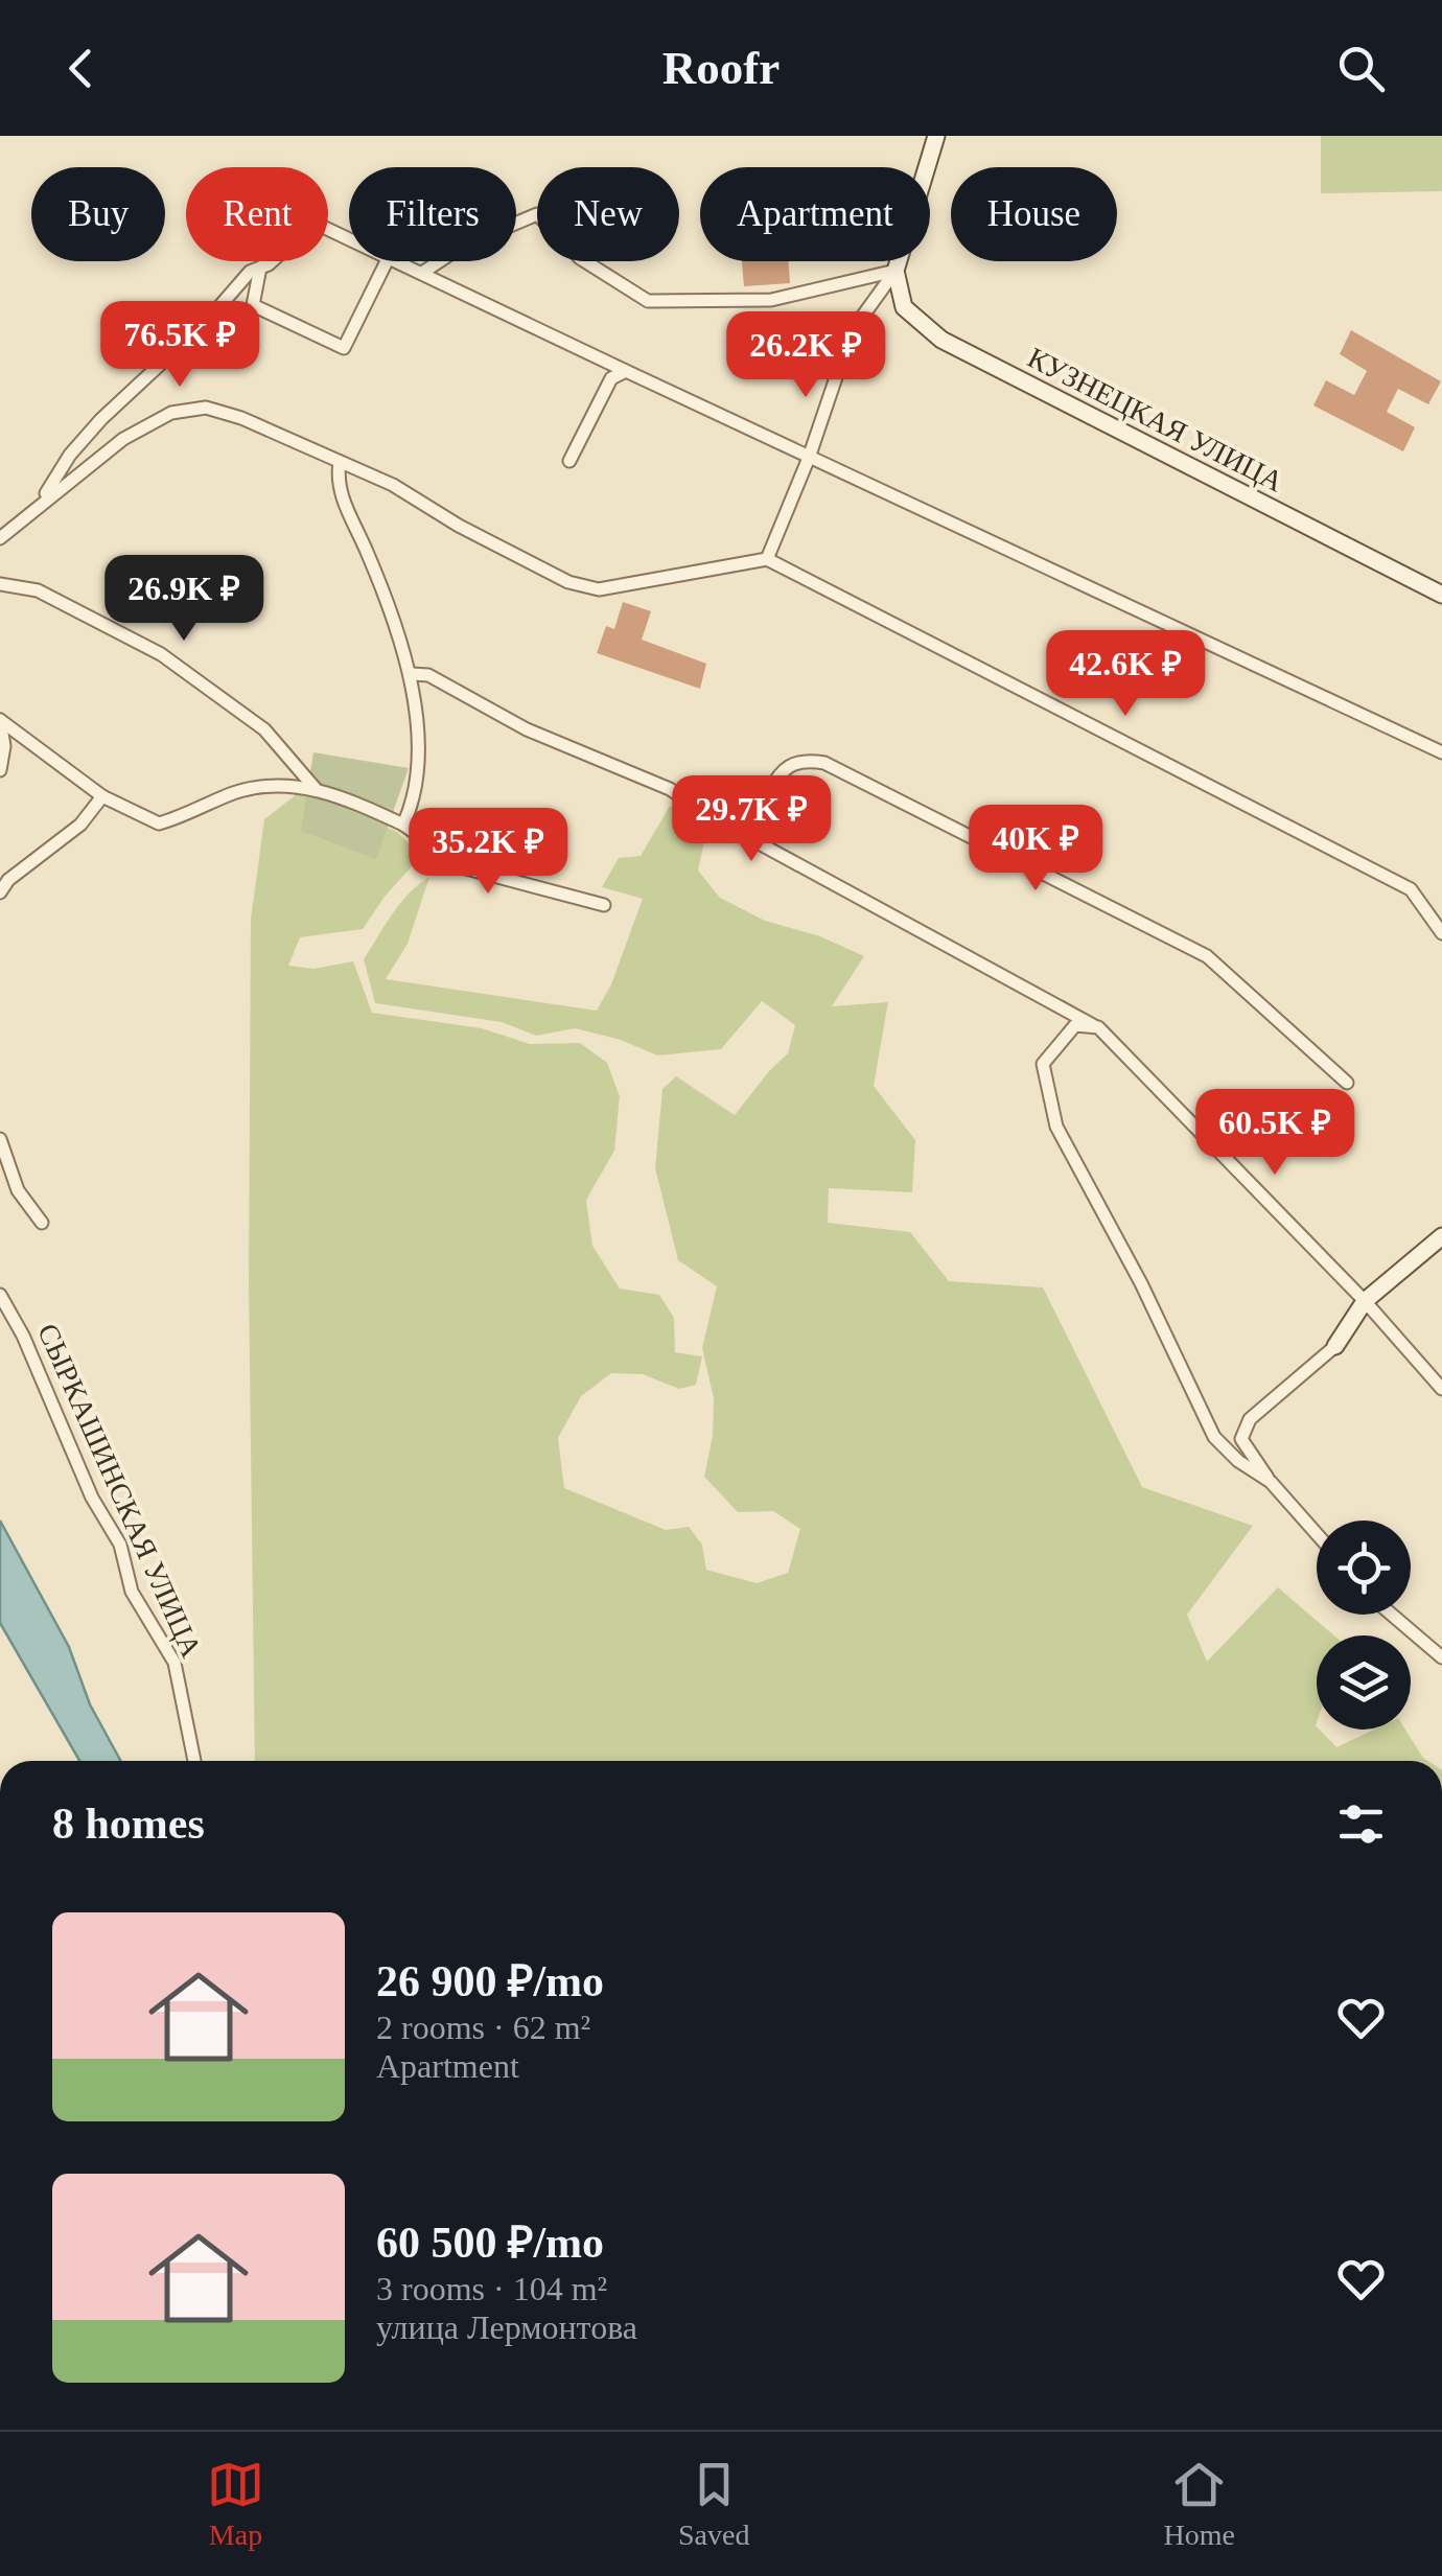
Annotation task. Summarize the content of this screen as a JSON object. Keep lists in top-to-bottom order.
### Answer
{
  "streets": {
    "main road": ["КУЗНЕЦКАЯ УЛИЦА"],
    "street": ["СЫРКАШИНСКАЯ УЛИЦА"]
  },
  "page": {
    "header": "Roofr",
    "chip": [
      "Buy",
      "Rent",
      "Filters",
      "New",
      "Apartment",
      "House"
    ],
    "price": [
      "76.5K ₽",
      "26.2K ₽",
      "26.9K ₽",
      "42.6K ₽",
      "29.7K ₽",
      "40K ₽",
      "35.2K ₽",
      "60.5K ₽"
    ],
    "heading": "8 homes",
    "list": [
      {
        "name": "26 900 ₽/mo",
        "note": "2 rooms · 62 m² · Apartment"
      },
      {
        "name": "60 500 ₽/mo",
        "note": "3 rooms · 104 m² · улица Лермонтова"
      }
    ],
    "tabs": ["Map", "Saved", "Home"]
  }
}
